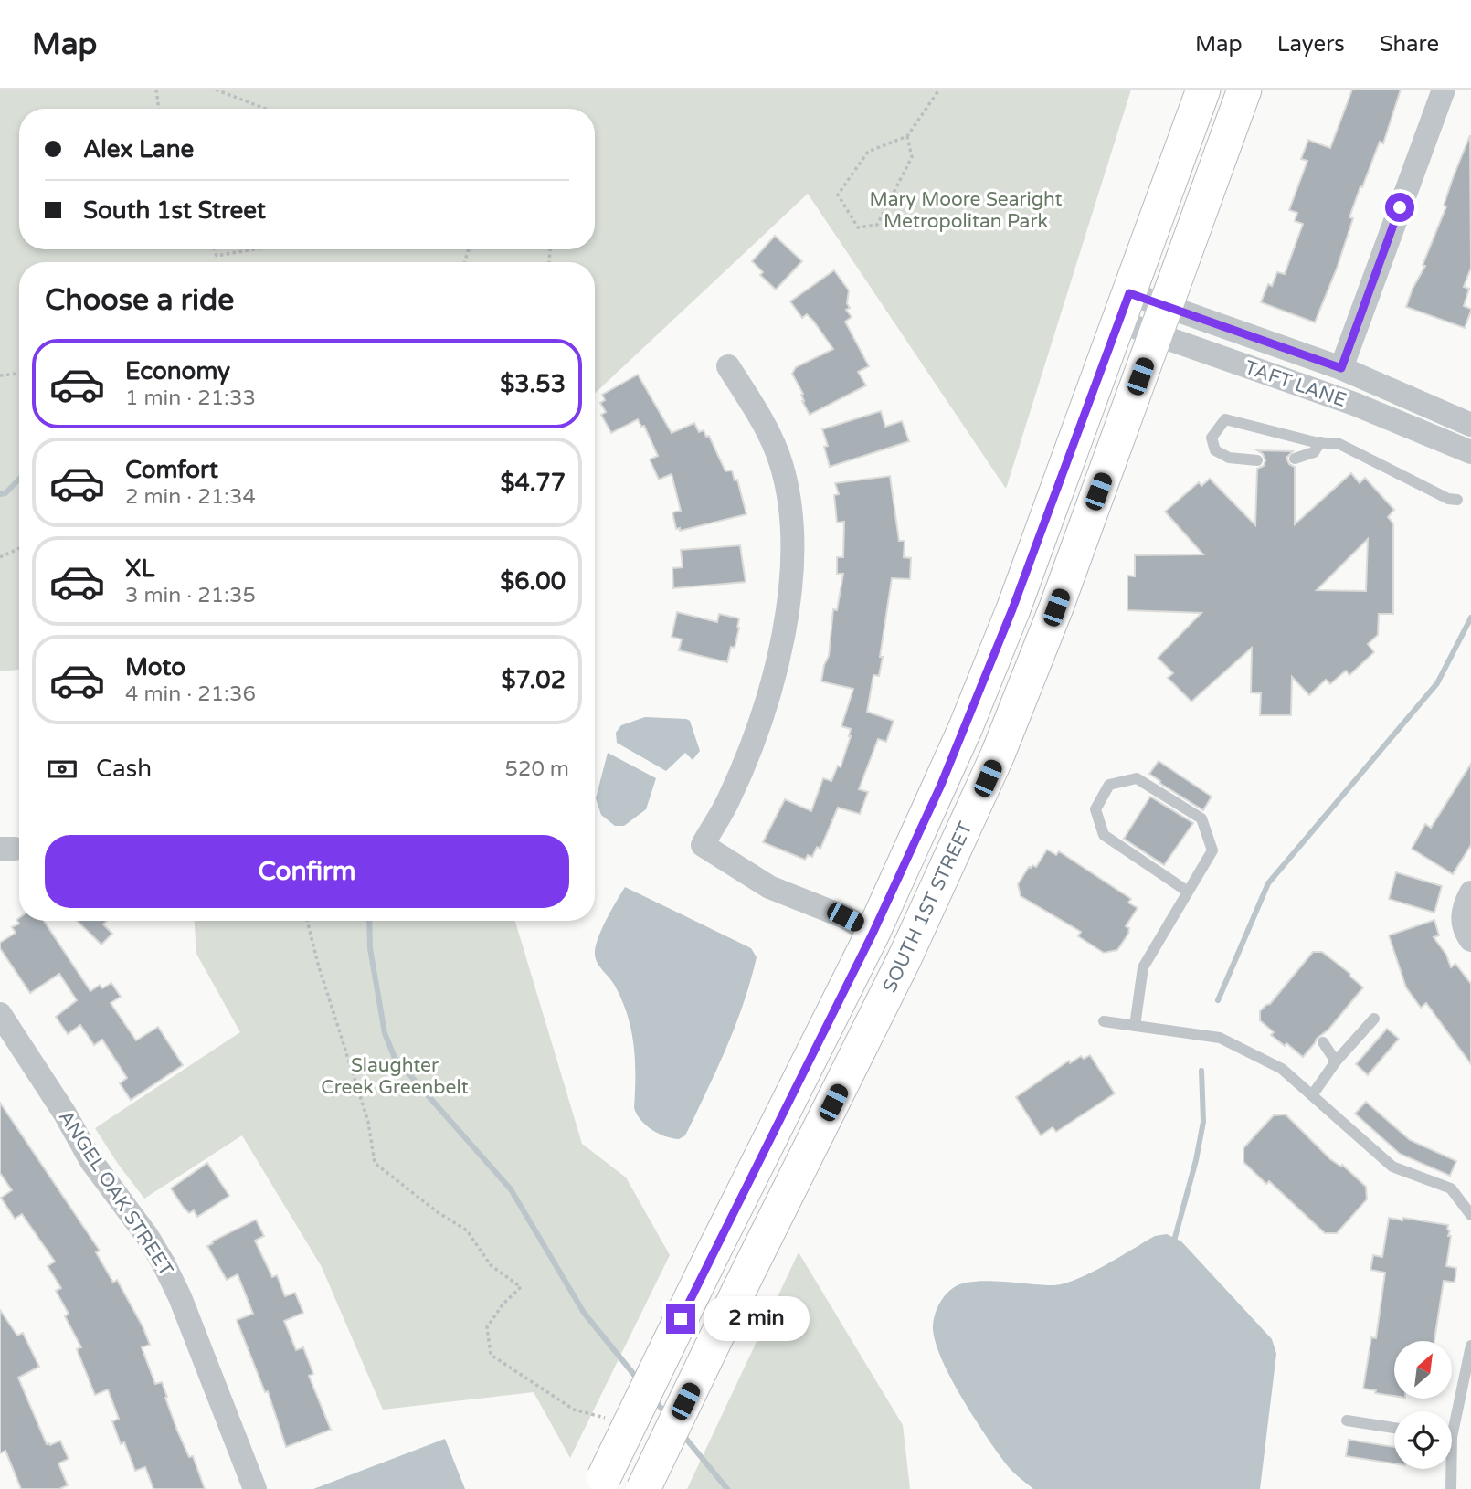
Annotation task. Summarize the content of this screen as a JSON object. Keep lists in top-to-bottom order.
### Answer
{
  "streets": {
    "main road": ["SOUTH 1ST STREET"],
    "street": ["TAFT LANE", "ANGEL OAK STREET"]
  },
  "crossings": [
    ["TAFT LANE", "SOUTH 1ST STREET"]
  ],
  "parks": ["Mary Moore Searight Metropolitan Park", "Slaughter Creek Greenbelt"],
  "north": "top right",
  "page": {
    "header": "Map",
    "nav": ["Map", "Layers", "Share"],
    "banner": ["Alex Lane", "South 1st Street"],
    "heading": "Choose a ride",
    "list": [
      {
        "name": "Economy",
        "note": "1 min · 21:33",
        "value": "$3.53"
      },
      {
        "name": "Comfort",
        "note": "2 min · 21:34",
        "value": "$4.77"
      },
      {
        "name": "XL",
        "note": "3 min · 21:35",
        "value": "$6.00"
      },
      {
        "name": "Moto",
        "note": "4 min · 21:36",
        "value": "$7.02"
      }
    ],
    "pay": ["Cash", "520 m"],
    "buttons": "Confirm",
    "bubble": "2 min"
  }
}
